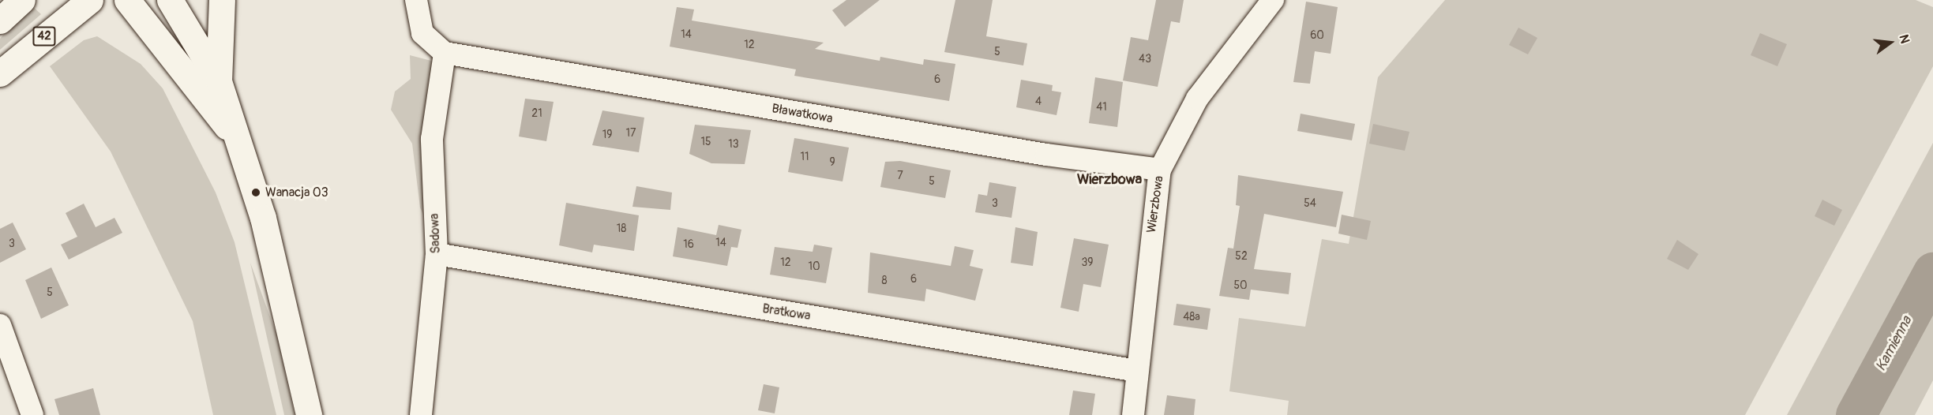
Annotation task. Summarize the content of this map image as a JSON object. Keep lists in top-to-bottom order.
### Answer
{
  "streets": {
    "main road": ["42"],
    "street": [
      "Bławatkowa",
      "Wierzbowa",
      "Sadowa",
      "Bratkowa"
    ]
  },
  "crossings": [
    ["Bławatkowa", "Wierzbowa"],
    ["Bławatkowa", "Sadowa"],
    ["Wierzbowa", "Bratkowa"],
    ["Sadowa", "Bratkowa"]
  ],
  "districts": ["Wierzbowa"],
  "water": ["Kamienna"],
  "places": ["Wanacja 03"],
  "house_numbers": [
    "14",
    "60",
    "12",
    "5",
    "43",
    "6",
    "4",
    "41",
    "21",
    "17",
    "19",
    "15",
    "13",
    "11",
    "9",
    "7",
    "5",
    "3",
    "54",
    "18",
    "14",
    "3",
    "16",
    "52",
    "12",
    "39",
    "10",
    "6",
    "8",
    "50",
    "5",
    "48a"
  ],
  "north": "right"
}
